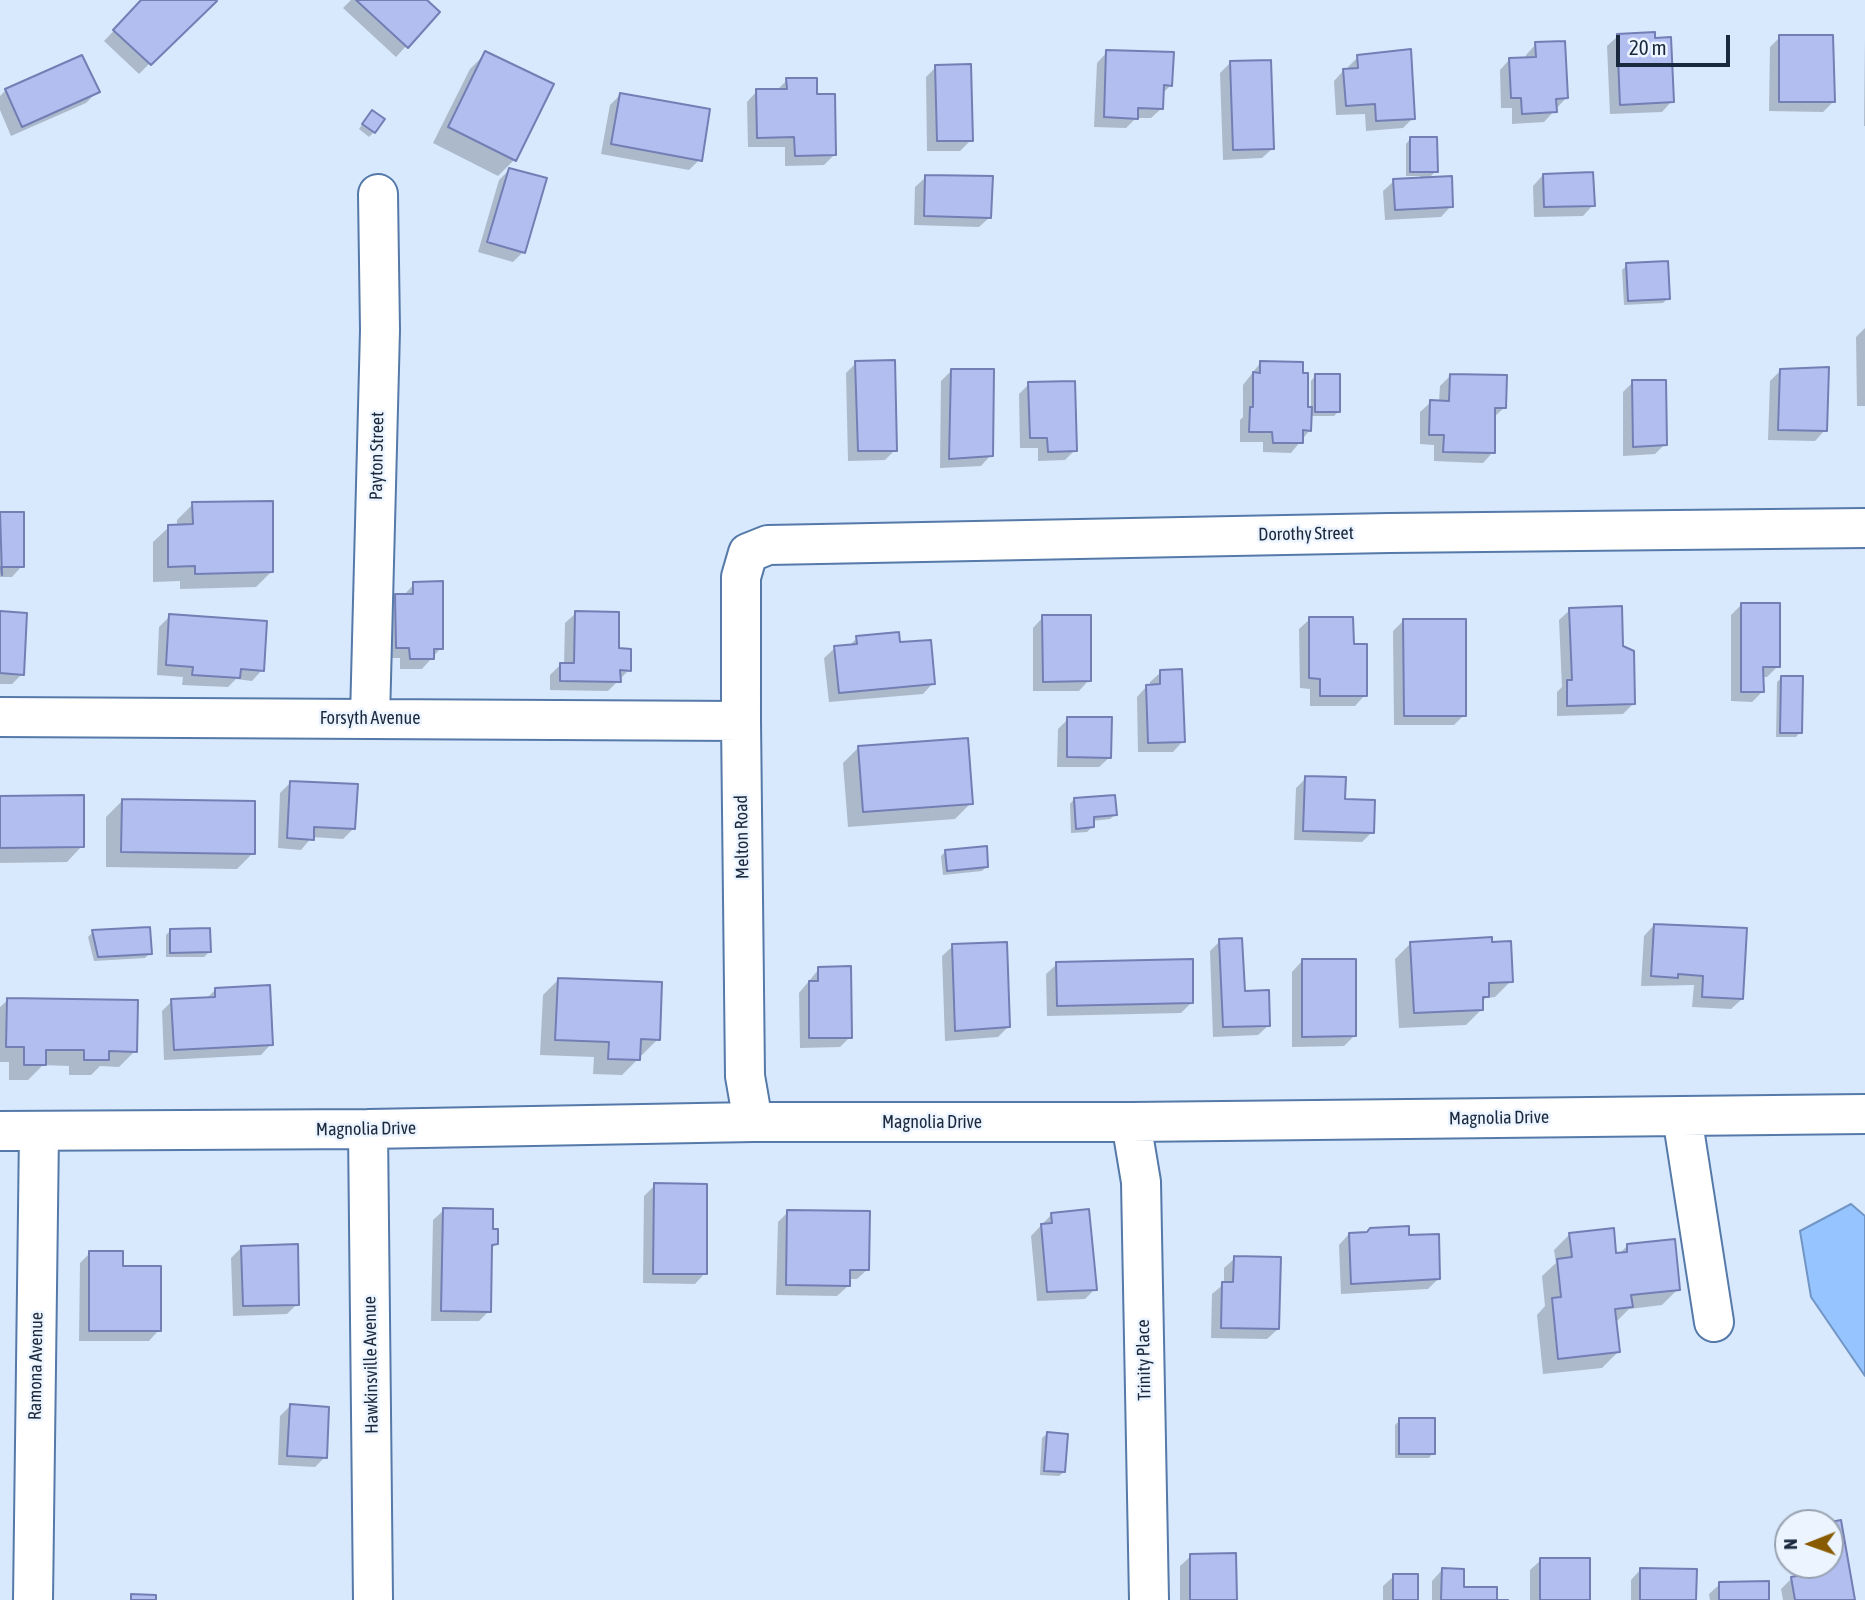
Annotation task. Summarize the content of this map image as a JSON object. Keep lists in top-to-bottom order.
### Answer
{
  "streets": {
    "street": [
      "Payton Street",
      "Dorothy Street",
      "Forsyth Avenue",
      "Melton Road",
      "Magnolia Drive",
      "Trinity Place",
      "Hawkinsville Avenue",
      "Ramona Avenue"
    ]
  },
  "crossings": [
    ["Payton Street", "Forsyth Avenue"],
    ["Dorothy Street", "Melton Road"],
    ["Forsyth Avenue", "Melton Road"],
    ["Melton Road", "Magnolia Drive"],
    ["Magnolia Drive", "Trinity Place"],
    ["Magnolia Drive", "Hawkinsville Avenue"],
    ["Magnolia Drive", "Ramona Avenue"]
  ],
  "scale_bar": "20 m",
  "north": "left"
}
